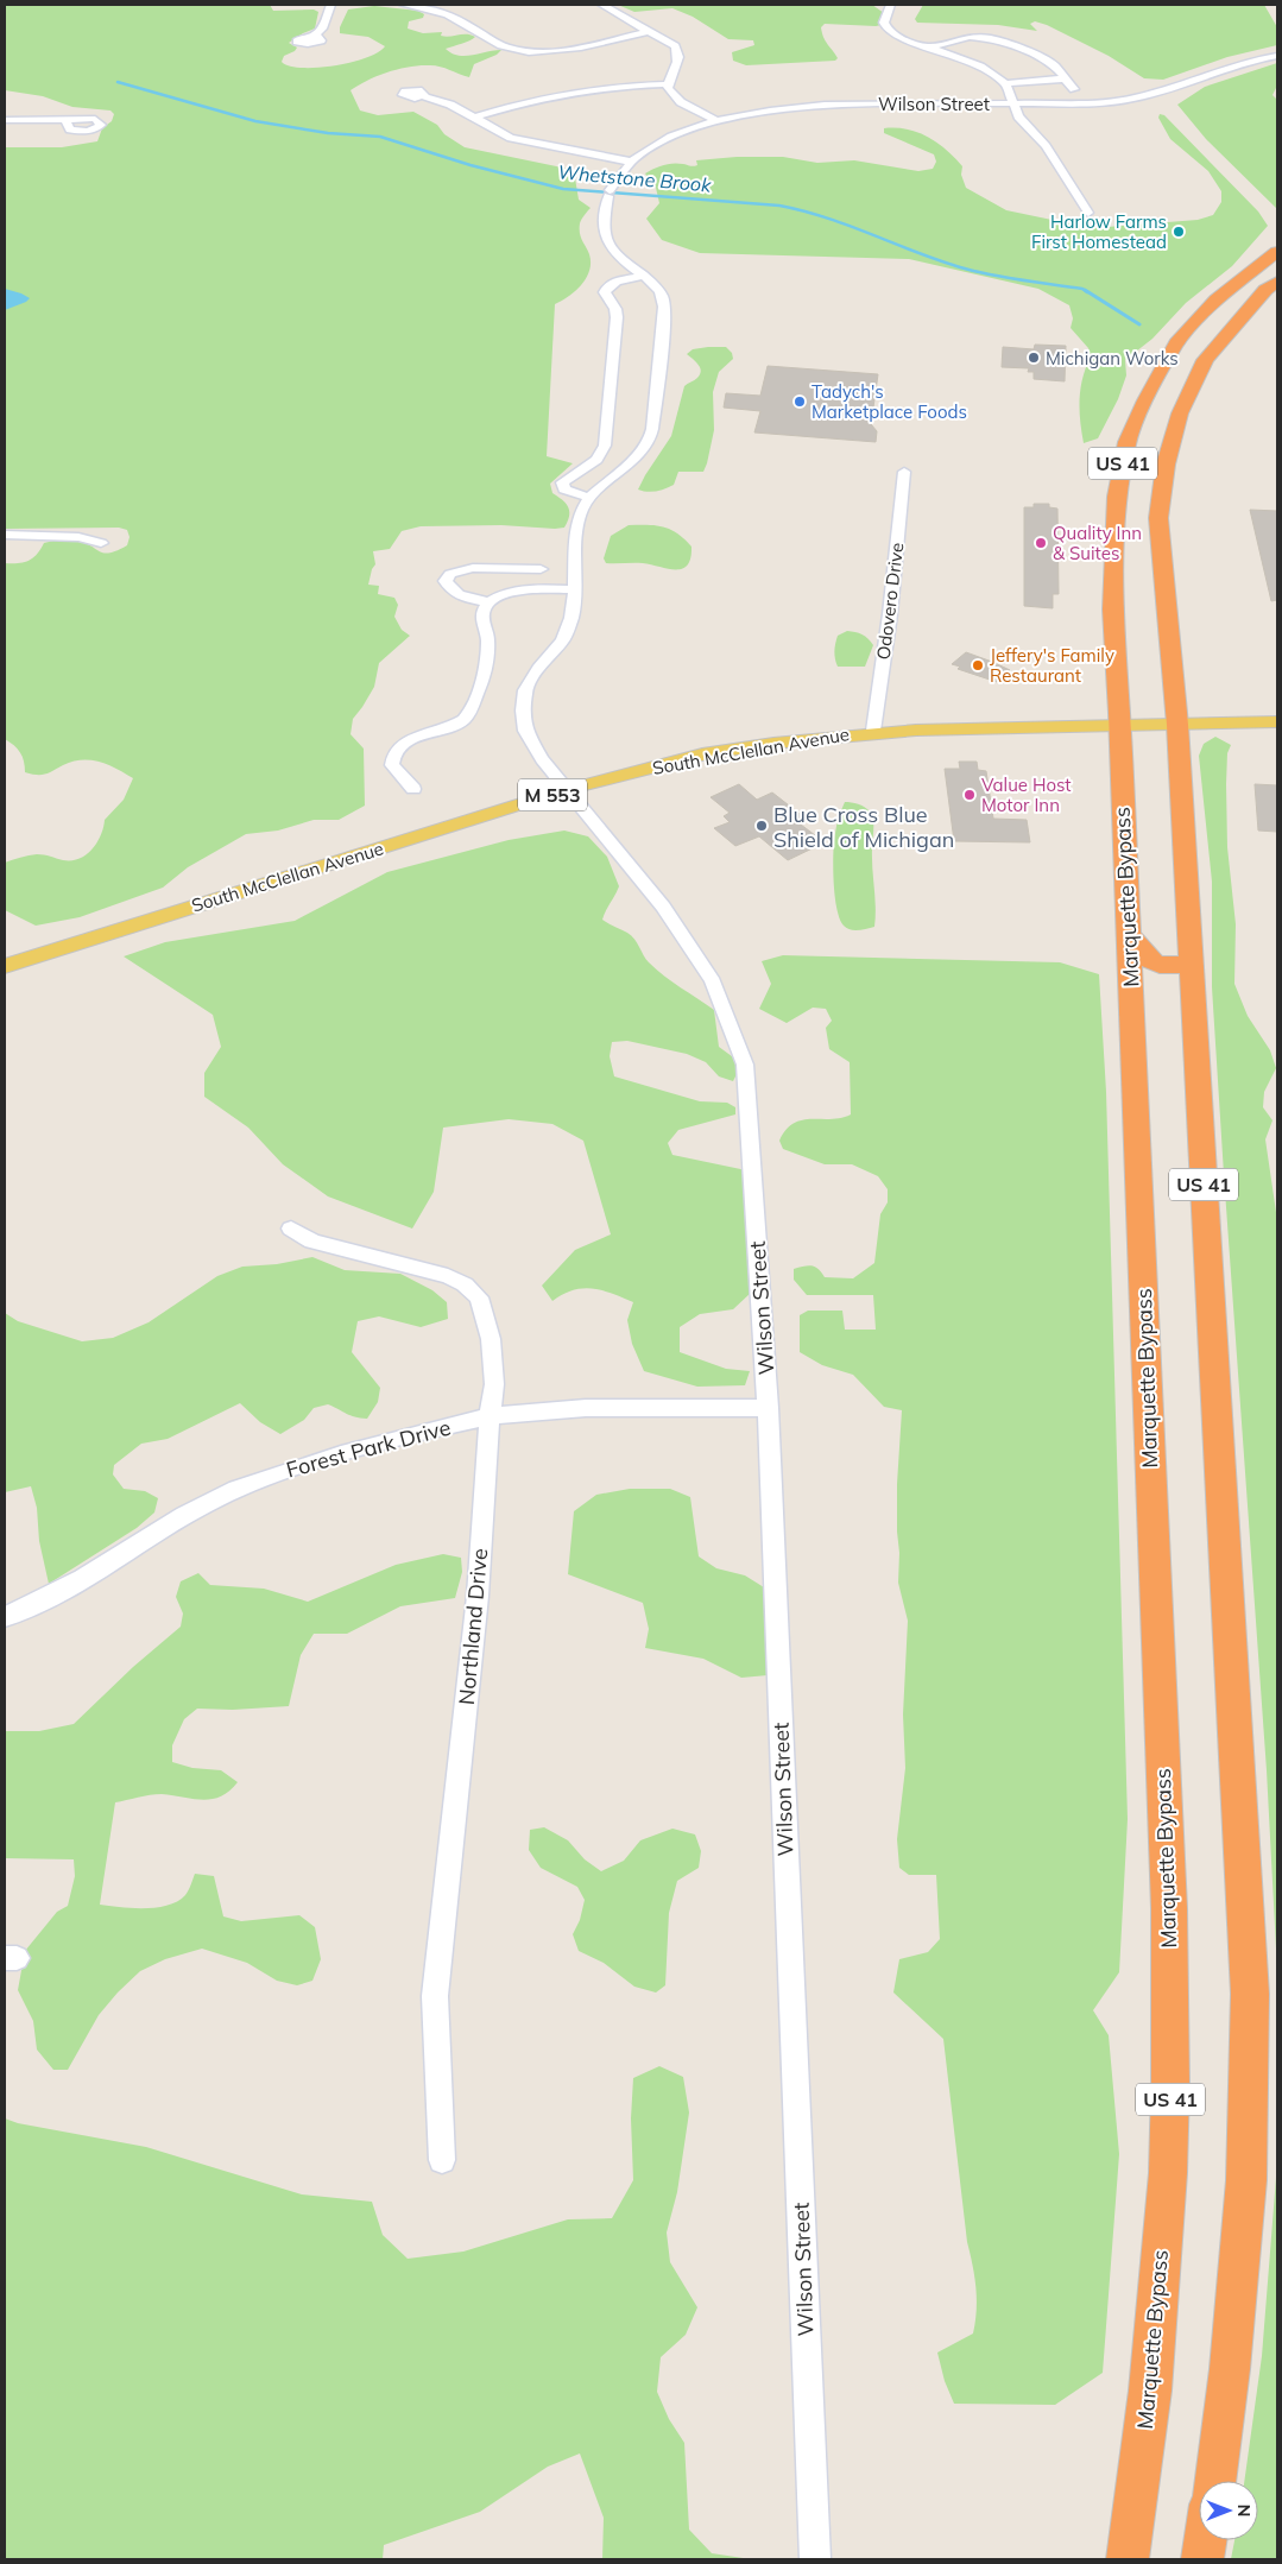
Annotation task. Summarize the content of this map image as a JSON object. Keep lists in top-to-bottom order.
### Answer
{
  "streets": {
    "highway": ["US 41", "Marquette Bypass"],
    "main road": ["South McClellan Avenue", "M 553"],
    "street": [
      "Wilson Street",
      "Odovero Drive",
      "Forest Park Drive",
      "Northland Drive"
    ]
  },
  "crossings": [
    ["Wilson Street", "South McClellan Avenue"],
    ["Wilson Street", "Forest Park Drive"],
    ["US 41", "South McClellan Avenue"],
    ["Odovero Drive", "South McClellan Avenue"],
    ["South McClellan Avenue", "Marquette Bypass"],
    ["Forest Park Drive", "Northland Drive"]
  ],
  "water": ["Whetstone Brook"],
  "places": [
    "Harlow Farms First Homestead",
    "Michigan Works",
    "Tadych's Marketplace Foods",
    "Quality Inn & Suites",
    "Jeffery's Family Restaurant",
    "Value Host Motor Inn",
    "Blue Cross Blue Shield of Michigan"
  ],
  "north": "right"
}
